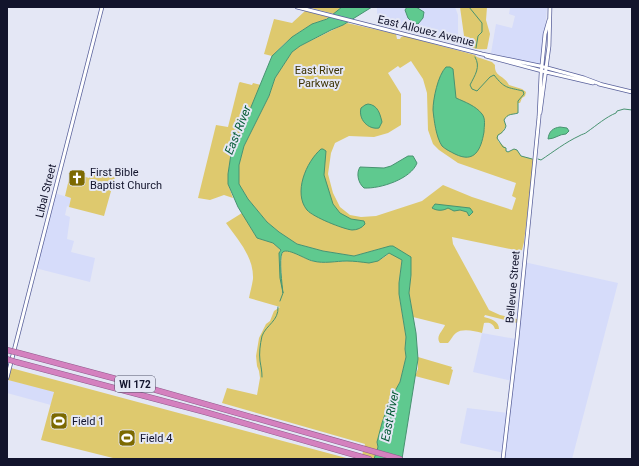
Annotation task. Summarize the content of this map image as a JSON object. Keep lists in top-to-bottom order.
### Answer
{
  "streets": {
    "highway": ["WI 172"],
    "street": ["East Allouez Avenue", "Libal Street", "Bellevue Street"]
  },
  "crossings": [
    ["East Allouez Avenue", "Bellevue Street"]
  ],
  "water": ["East River"],
  "parks": ["East River Parkway"],
  "places": {
    "church": ["First Bible Baptist Church"],
    "sports": ["Field 1", "Field 4"]
  }
}
